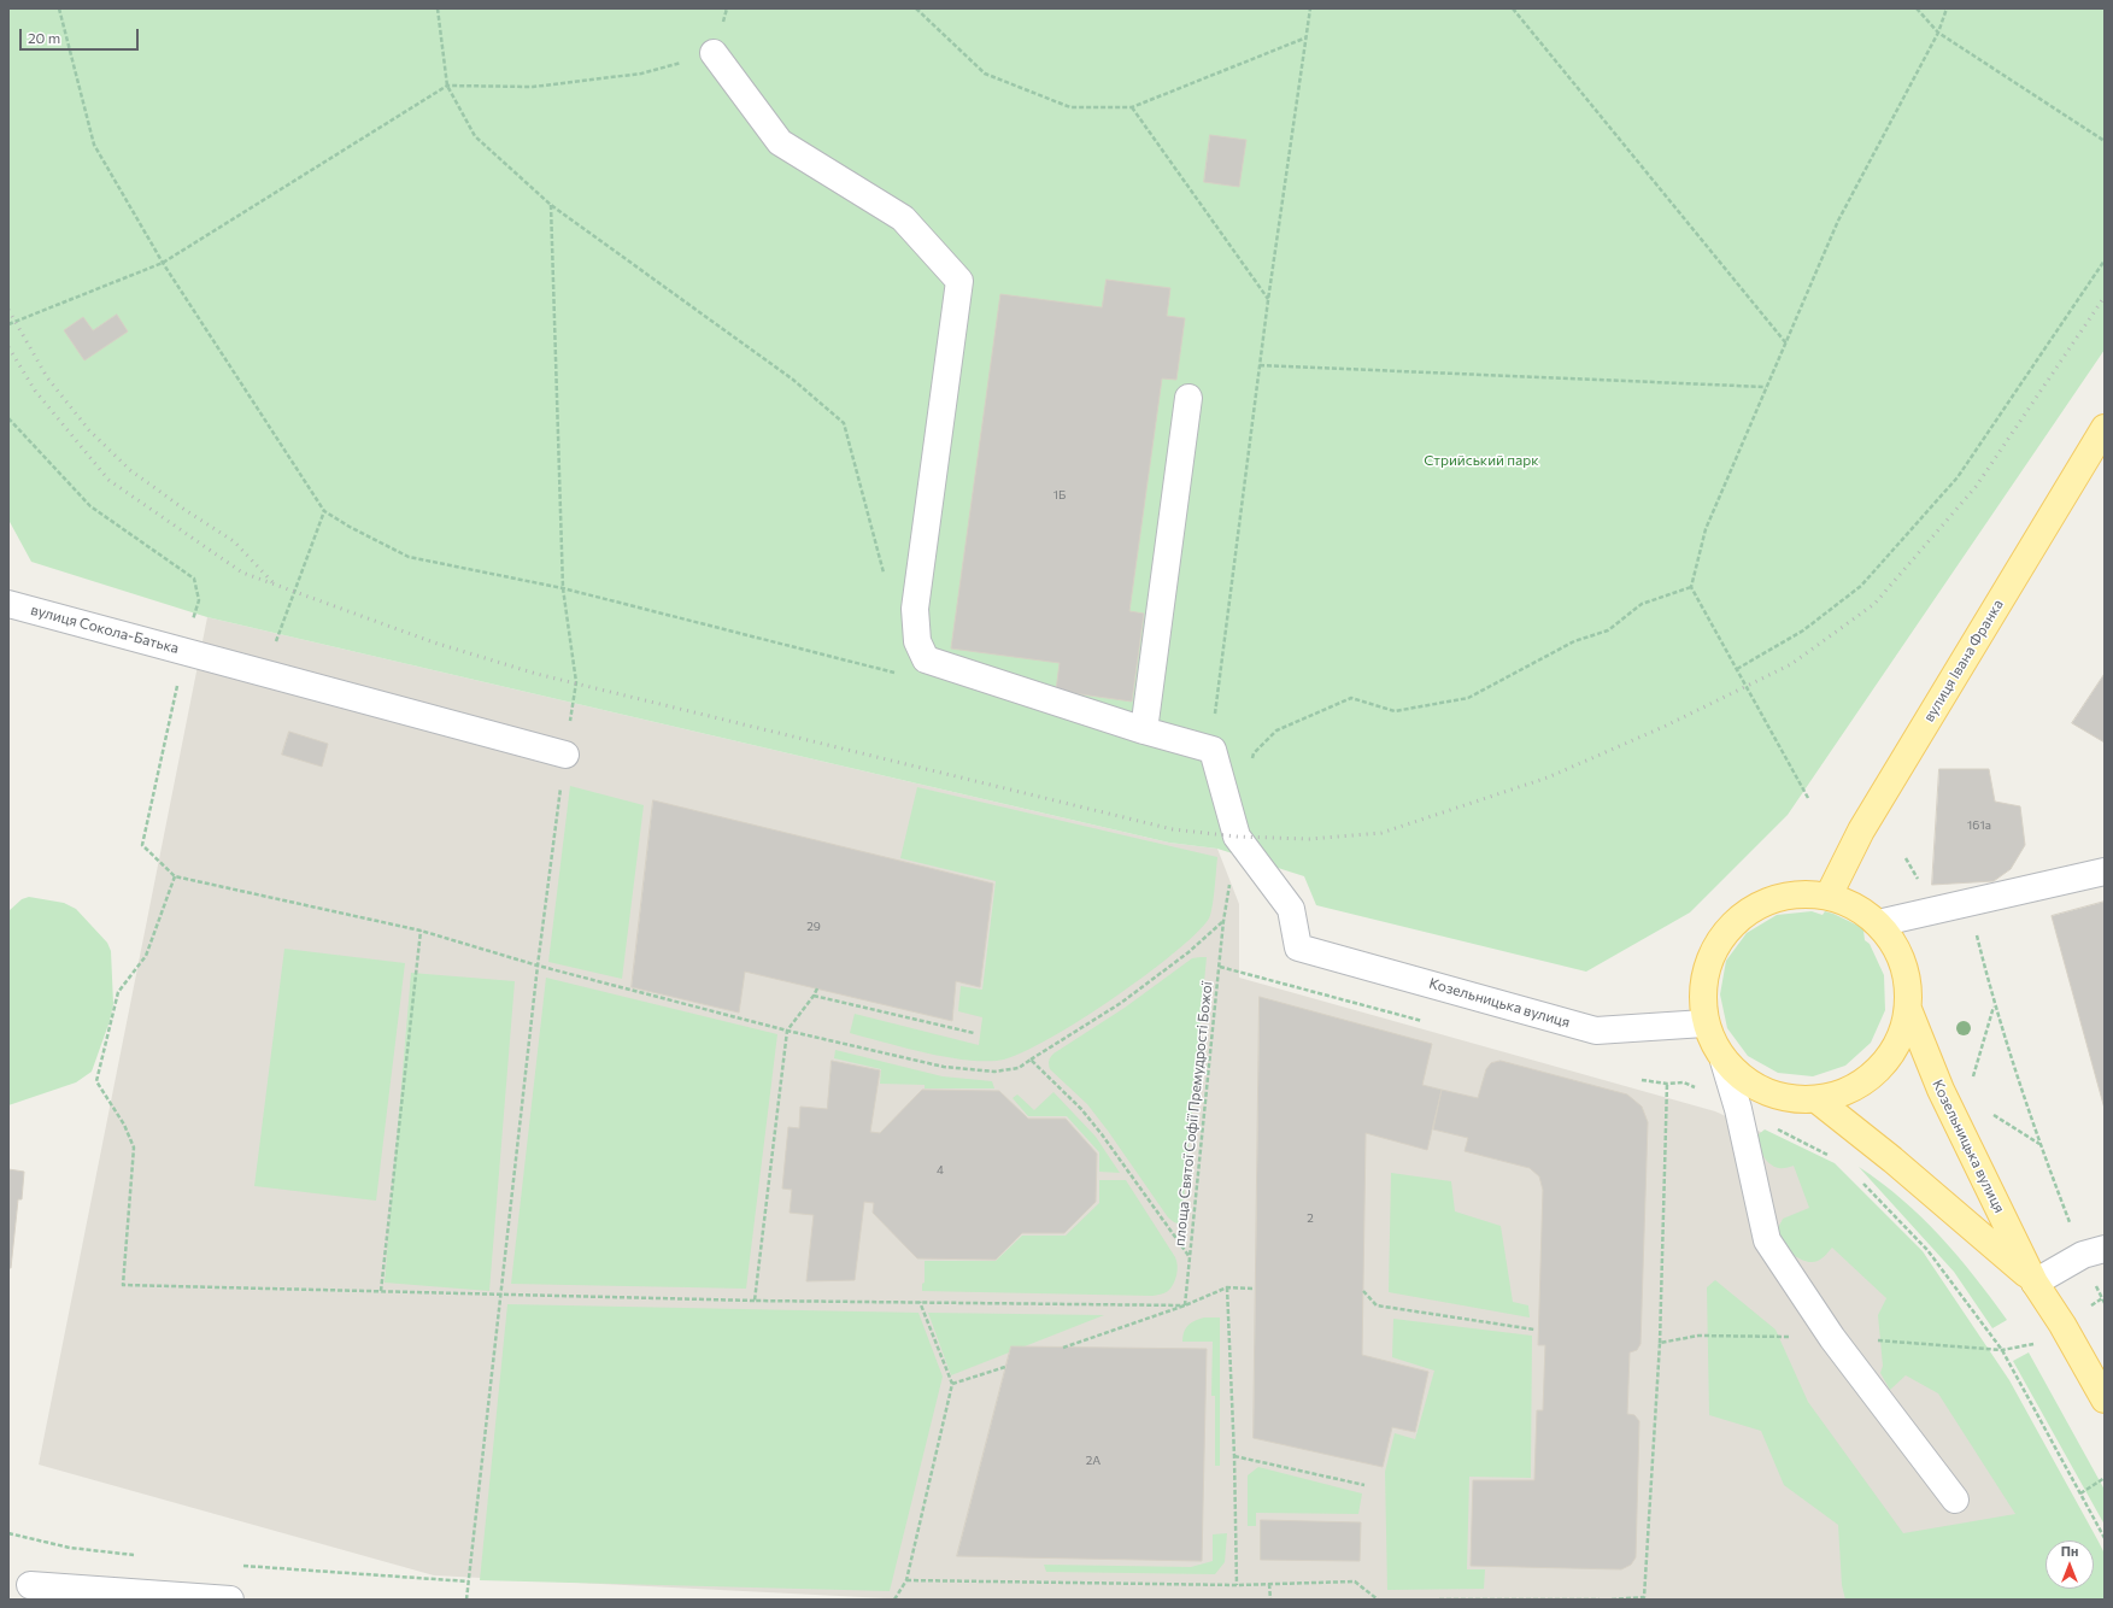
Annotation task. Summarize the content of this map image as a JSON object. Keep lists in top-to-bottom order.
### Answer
{
  "streets": {
    "main road": ["вулиця Івана Франка", "Козельницька вулиця"],
    "street": ["вулиця Сокола-Батька"],
    "path": ["площа Святої Софії Премудрості Божої"]
  },
  "crossings": [
    ["Козельницька вулиця", "площа Святої Софії Премудрості Божої"]
  ],
  "parks": ["Стрийський парк"],
  "house_numbers": [
    "1Б",
    "161а",
    "29",
    "4",
    "2",
    "2А"
  ],
  "scale_bar": "20 m",
  "north": "top"
}
